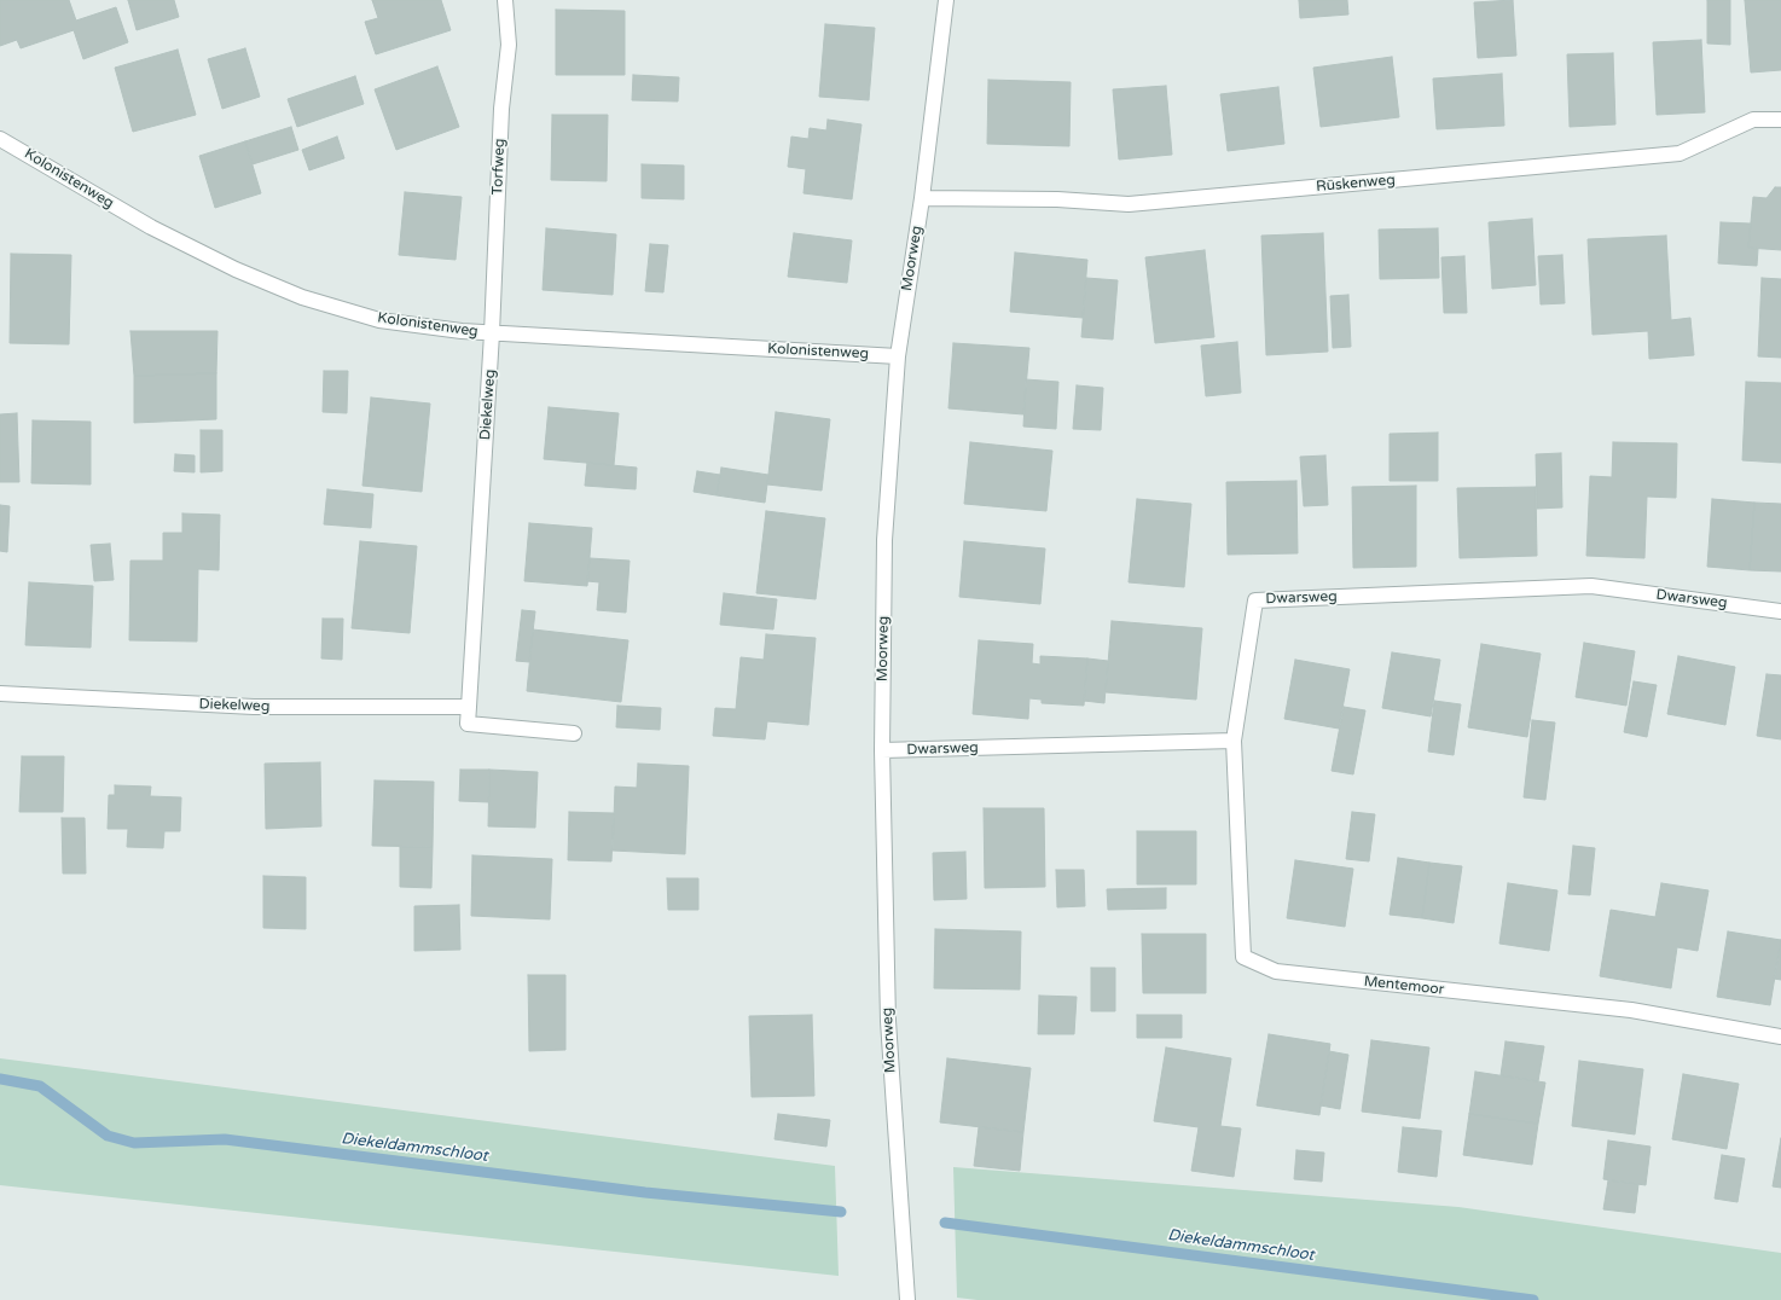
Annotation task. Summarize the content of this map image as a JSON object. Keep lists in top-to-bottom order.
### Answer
{
  "streets": {
    "street": [
      "Torfweg",
      "Kolonistenweg",
      "Rüskenweg",
      "Moorweg",
      "Diekelweg",
      "Dwarsweg",
      "Mentemoor"
    ]
  },
  "crossings": [
    ["Torfweg", "Kolonistenweg"],
    ["Torfweg", "Diekelweg"],
    ["Kolonistenweg", "Moorweg"],
    ["Kolonistenweg", "Diekelweg"],
    ["Rüskenweg", "Moorweg"],
    ["Moorweg", "Dwarsweg"],
    ["Dwarsweg", "Mentemoor"]
  ],
  "water": ["Diekeldammschloot"]
}
